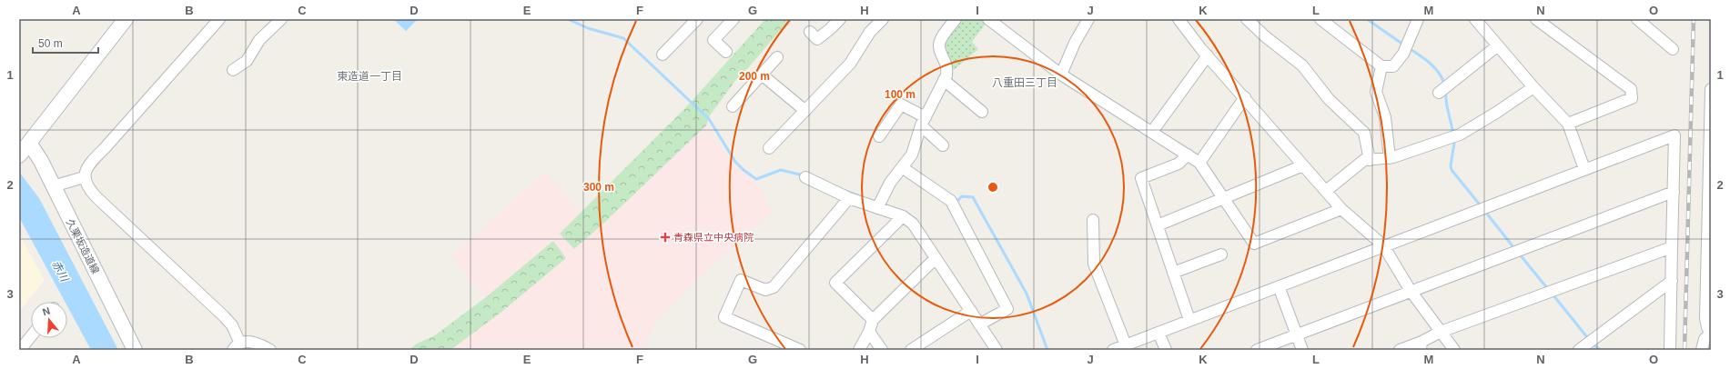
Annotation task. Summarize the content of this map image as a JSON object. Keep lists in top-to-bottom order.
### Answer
{
  "streets": {
    "main road": ["久栗坂造道線"]
  },
  "districts": ["東造道一丁目", "八重田三丁目"],
  "water": ["赤川"],
  "places": {
    "health": ["青森県立中央病院"]
  },
  "scale_bar": "50 m",
  "north": "top",
  "grid": {
    "columns": [
      "A",
      "B",
      "C",
      "D",
      "E",
      "F",
      "G",
      "H",
      "I",
      "J",
      "K",
      "L",
      "M",
      "N",
      "O"
    ],
    "rows": ["1", "2", "3"]
  },
  "rings": ["200 m", "100 m", "300 m"]
}
